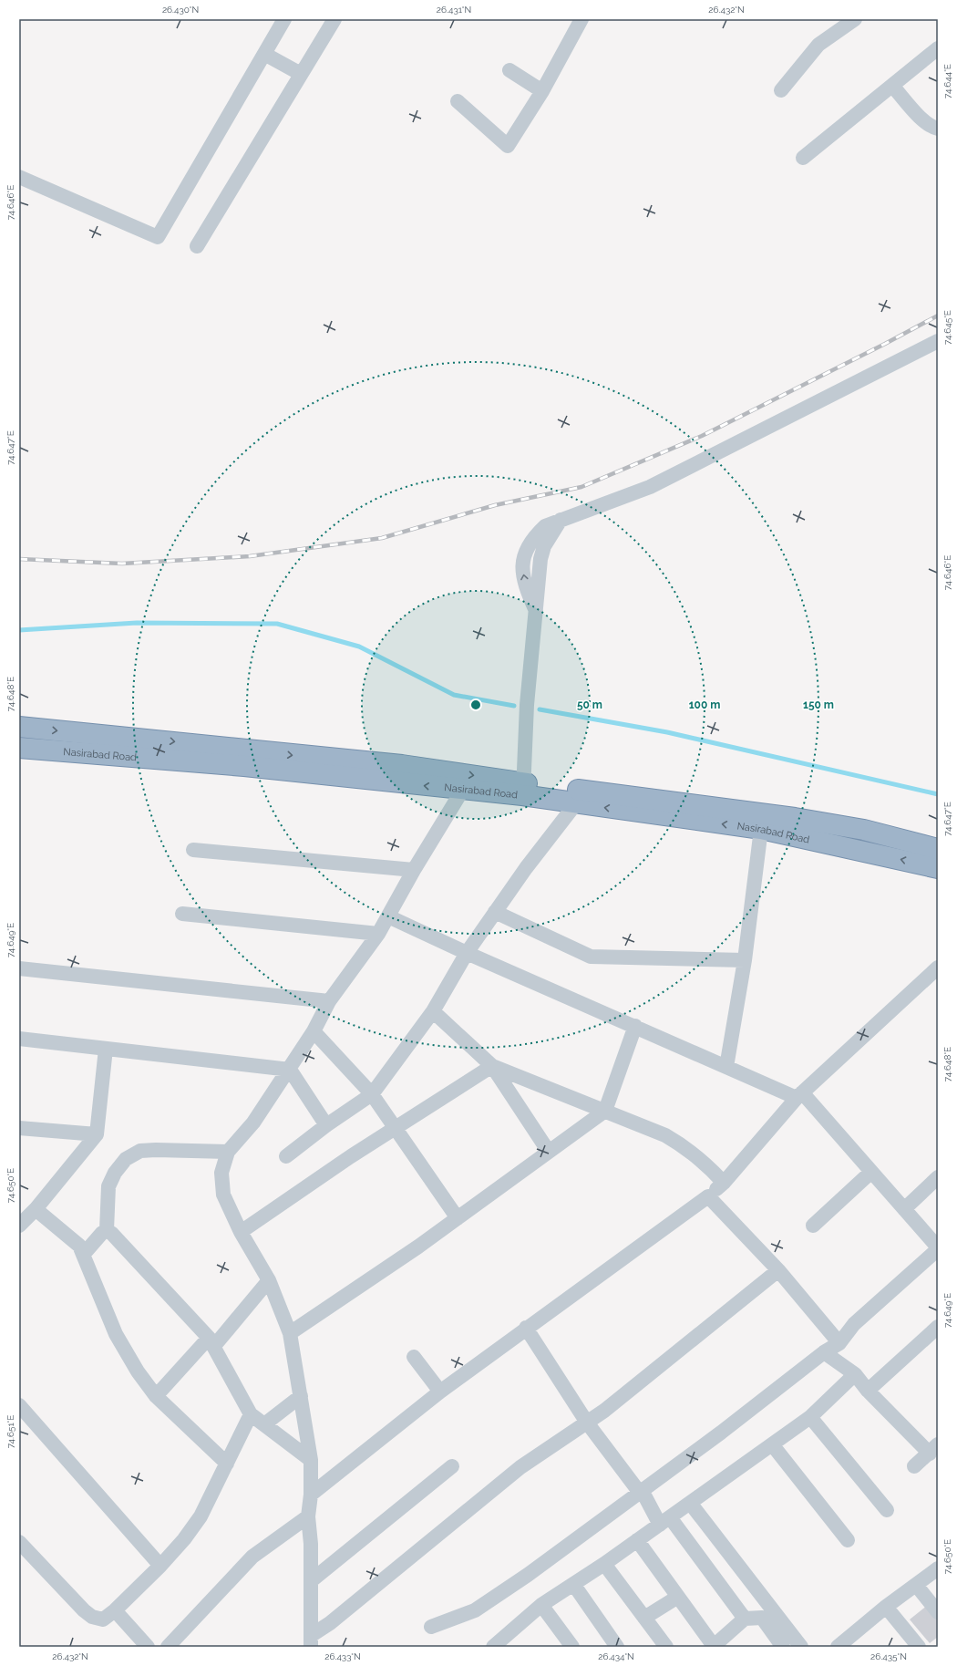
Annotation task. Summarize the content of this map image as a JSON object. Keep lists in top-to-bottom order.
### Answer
{
  "streets": {
    "highway": ["Nasirabad Road"]
  },
  "coordinates": [
    "26.430°N",
    "26.431°N",
    "26.432°N",
    "74.644°E",
    "74.646°E",
    "74.645°E",
    "74.647°E",
    "74.648°E",
    "74.649°E",
    "74.650°E",
    "74.651°E",
    "26.433°N",
    "26.434°N",
    "26.435°N"
  ],
  "rings": ["50 m", "100 m", "150 m"]
}
